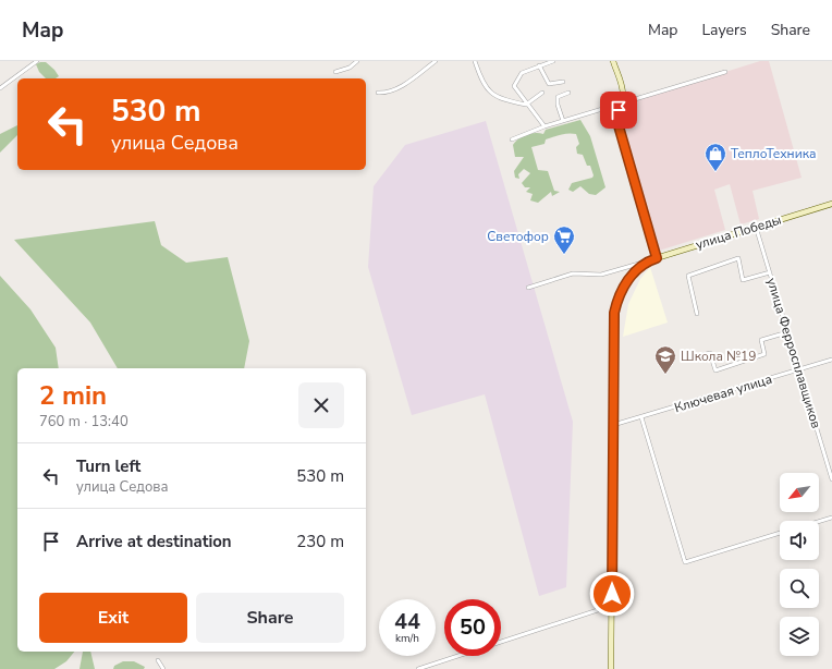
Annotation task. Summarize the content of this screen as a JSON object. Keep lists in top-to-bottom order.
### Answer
{
  "streets": {
    "main road": ["улица Победы"],
    "street": ["улица Ферросплавщиков", "Ключевая улица"]
  },
  "crossings": [
    ["улица Победы", "улица Ферросплавщиков"],
    ["улица Ферросплавщиков", "Ключевая улица"]
  ],
  "places": {
    "shop": ["ТеплоТехника"],
    "supermarket": ["Светофор"],
    "school or university": ["Школа №19"]
  },
  "north": "bottom left",
  "page": {
    "header": "Map",
    "nav": ["Map", "Layers", "Share"],
    "turn": ["530 m", "улица Седова"],
    "heading": ["2 min", "760 m · 13:40"],
    "list": [
      {
        "name": "Turn left",
        "note": "улица Седова",
        "value": "530 m"
      },
      {
        "name": "Arrive at destination",
        "value": "230 m"
      }
    ],
    "buttons": ["Exit", "Share"],
    "speed": "44 km/h",
    "limit": "50"
  }
}
